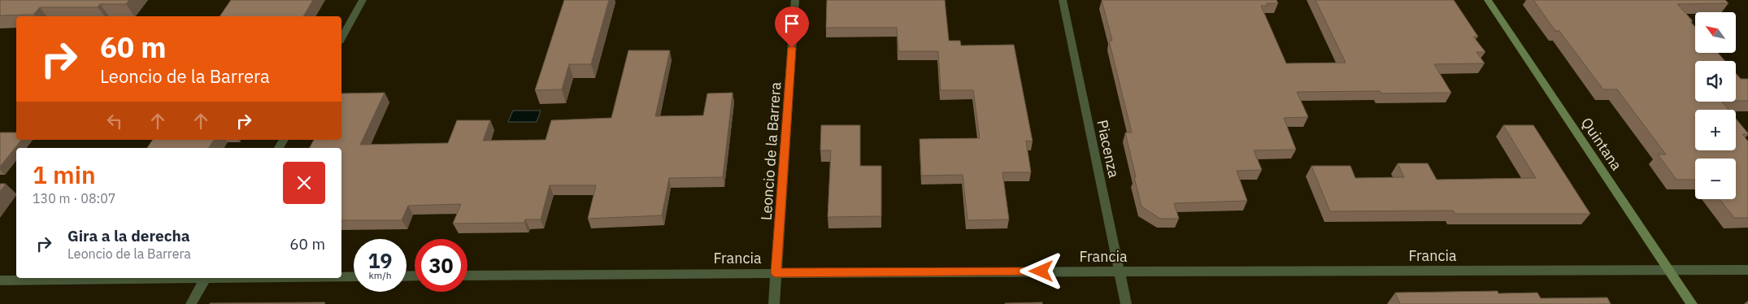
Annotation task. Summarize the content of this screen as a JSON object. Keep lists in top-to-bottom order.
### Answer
{
  "streets": {
    "main road": ["Quintana"],
    "street": ["Piacenza", "Leoncio de la Barrera", "Francia"]
  },
  "crossings": [
    ["Quintana", "Francia"],
    ["Piacenza", "Francia"],
    ["Leoncio de la Barrera", "Francia"]
  ],
  "north": "top left",
  "page": {
    "map_buttons": ["+", "−"],
    "turn": ["60 m", "Leoncio de la Barrera"],
    "heading": ["1 min", "130 m · 08:07"],
    "list": [
      {
        "name": "Gira a la derecha",
        "note": "Leoncio de la Barrera",
        "value": "60 m"
      }
    ],
    "speed": "19 km/h",
    "limit": "30"
  }
}
